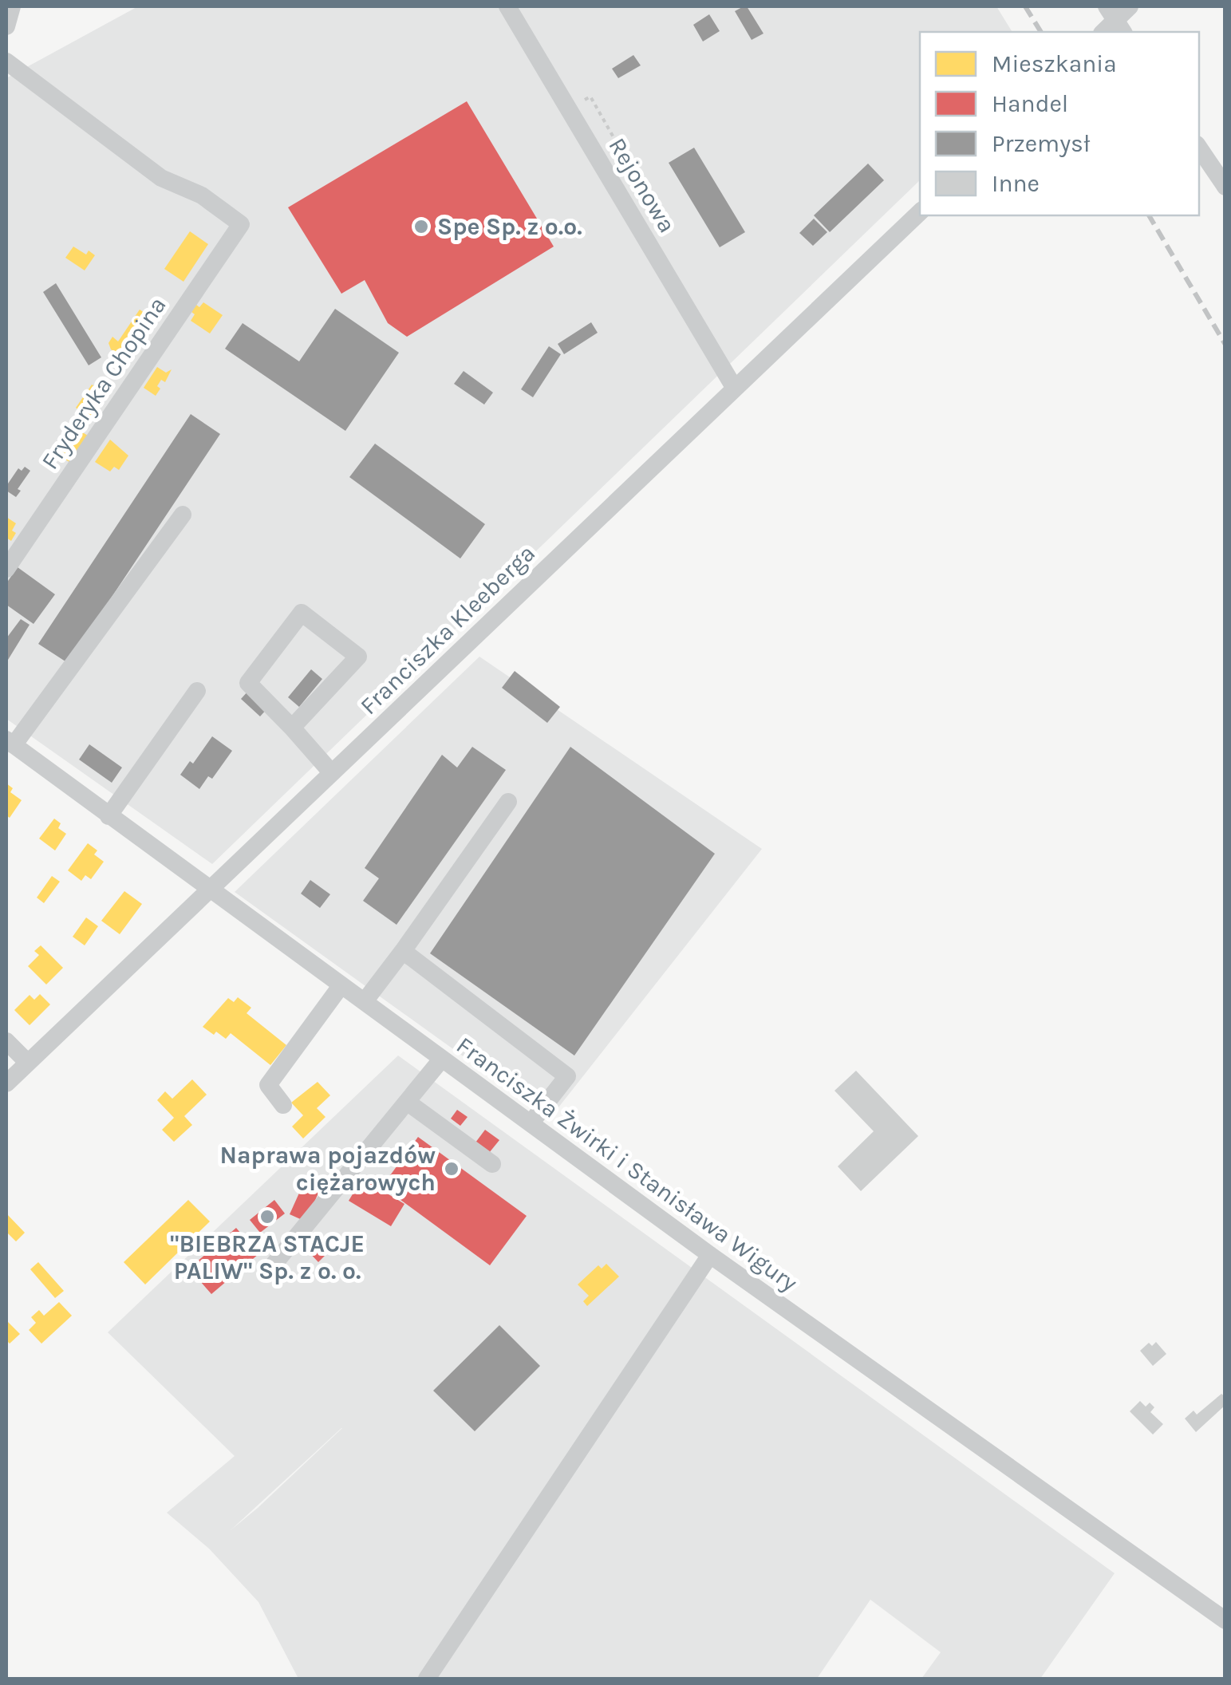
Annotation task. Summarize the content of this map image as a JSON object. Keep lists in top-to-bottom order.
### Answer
{
  "streets": {
    "street": [
      "Rejonowa",
      "Fryderyka Chopina",
      "Franciszka Kleeberga",
      "Franciszka Żwirki i Stanisława Wigury"
    ]
  },
  "crossings": [
    ["Rejonowa", "Franciszka Kleeberga"],
    ["Franciszka Kleeberga", "Franciszka Żwirki i Stanisława Wigury"]
  ],
  "places": ["Spe Sp. z o.o.", "Naprawa pojazdów ciężarowych", "\"BIEBRZA STACJE PALIW\" Sp. z o. o."],
  "legend": [
    "Mieszkania",
    "Handel",
    "Przemysł",
    "Inne"
  ]
}
